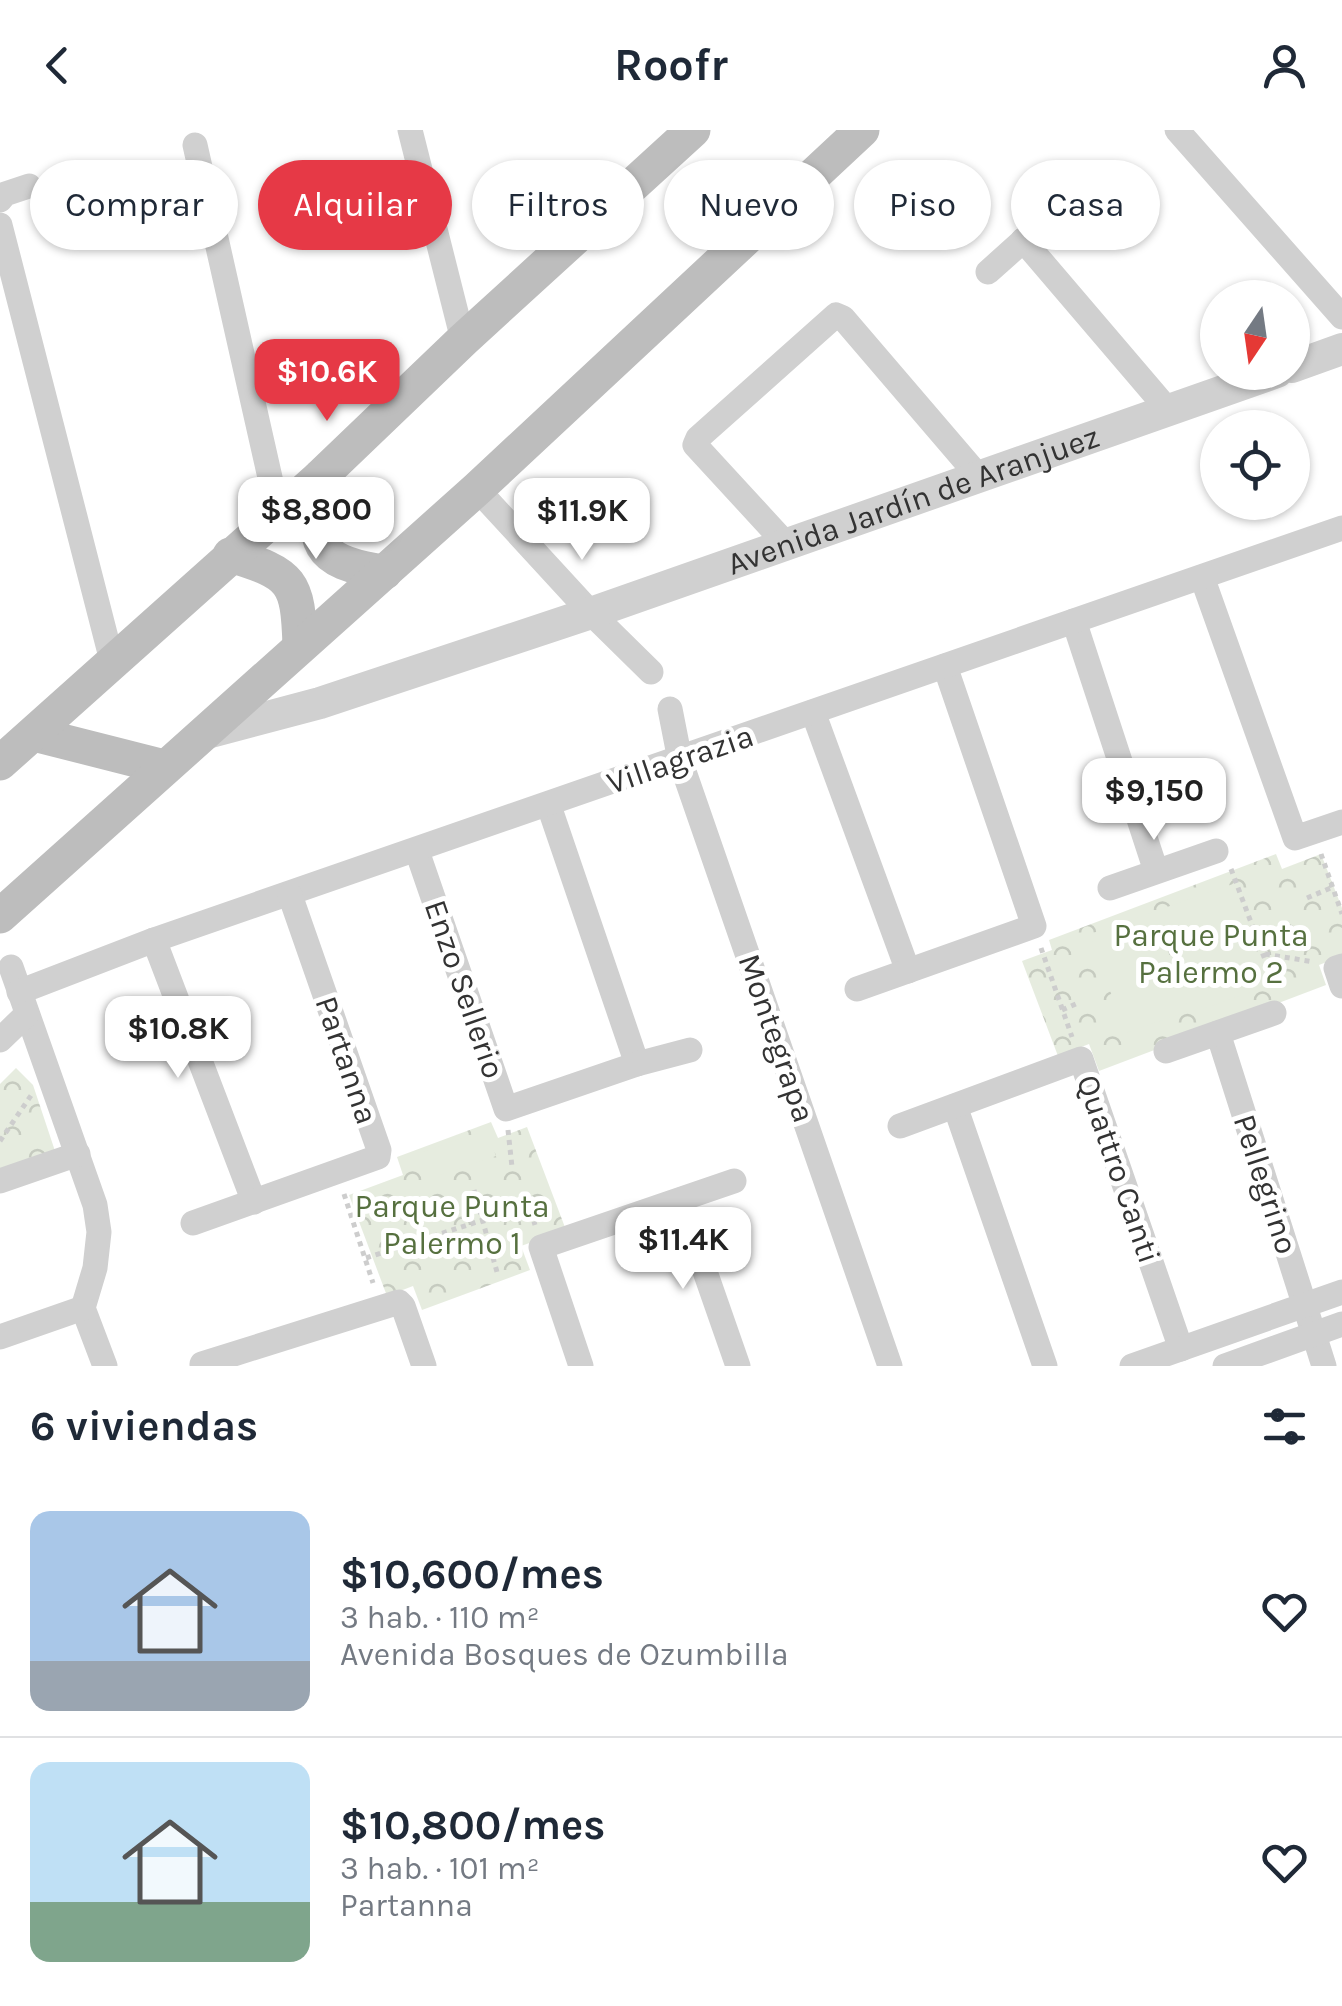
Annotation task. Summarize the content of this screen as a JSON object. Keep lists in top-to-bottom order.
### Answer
{
  "streets": {
    "street": [
      "Avenida Jardín de Aranjuez",
      "Villagrazia",
      "Enzo Sellerio",
      "Montegrapa",
      "Partanna",
      "Quattro Canti",
      "Pellegrino"
    ]
  },
  "crossings": [
    ["Villagrazia", "Enzo Sellerio"],
    ["Villagrazia", "Montegrapa"],
    ["Villagrazia", "Partanna"]
  ],
  "parks": ["Parque Punta Palermo 2", "Parque Punta Palermo 1"],
  "north": "bottom",
  "page": {
    "header": "Roofr",
    "chip": [
      "Comprar",
      "Alquilar",
      "Filtros",
      "Nuevo",
      "Piso",
      "Casa"
    ],
    "price": [
      "$10.6K",
      "$8,800",
      "$11.9K",
      "$9,150",
      "$10.8K",
      "$11.4K"
    ],
    "heading": "6 viviendas",
    "list": [
      {
        "name": "$10,600/mes",
        "note": "3 hab. · 110 m² · Avenida Bosques de Ozumbilla"
      },
      {
        "name": "$10,800/mes",
        "note": "3 hab. · 101 m² · Partanna"
      }
    ]
  }
}
